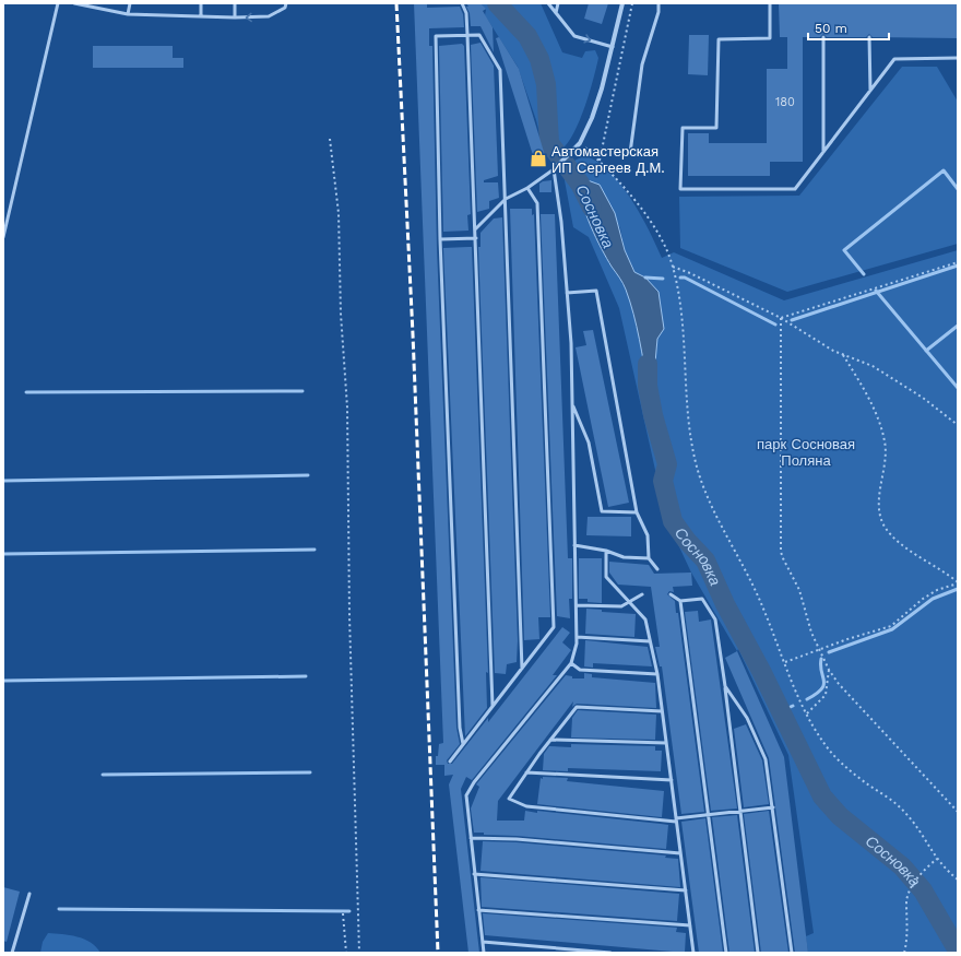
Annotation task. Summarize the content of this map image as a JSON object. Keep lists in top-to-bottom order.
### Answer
{
  "water": ["Сосновка"],
  "parks": ["парк Сосновая Поляна"],
  "places": {
    "shop": ["Автомастерская ИП Сергеев Д.М."]
  },
  "house_numbers": ["180"],
  "scale_bar": "50 m"
}
